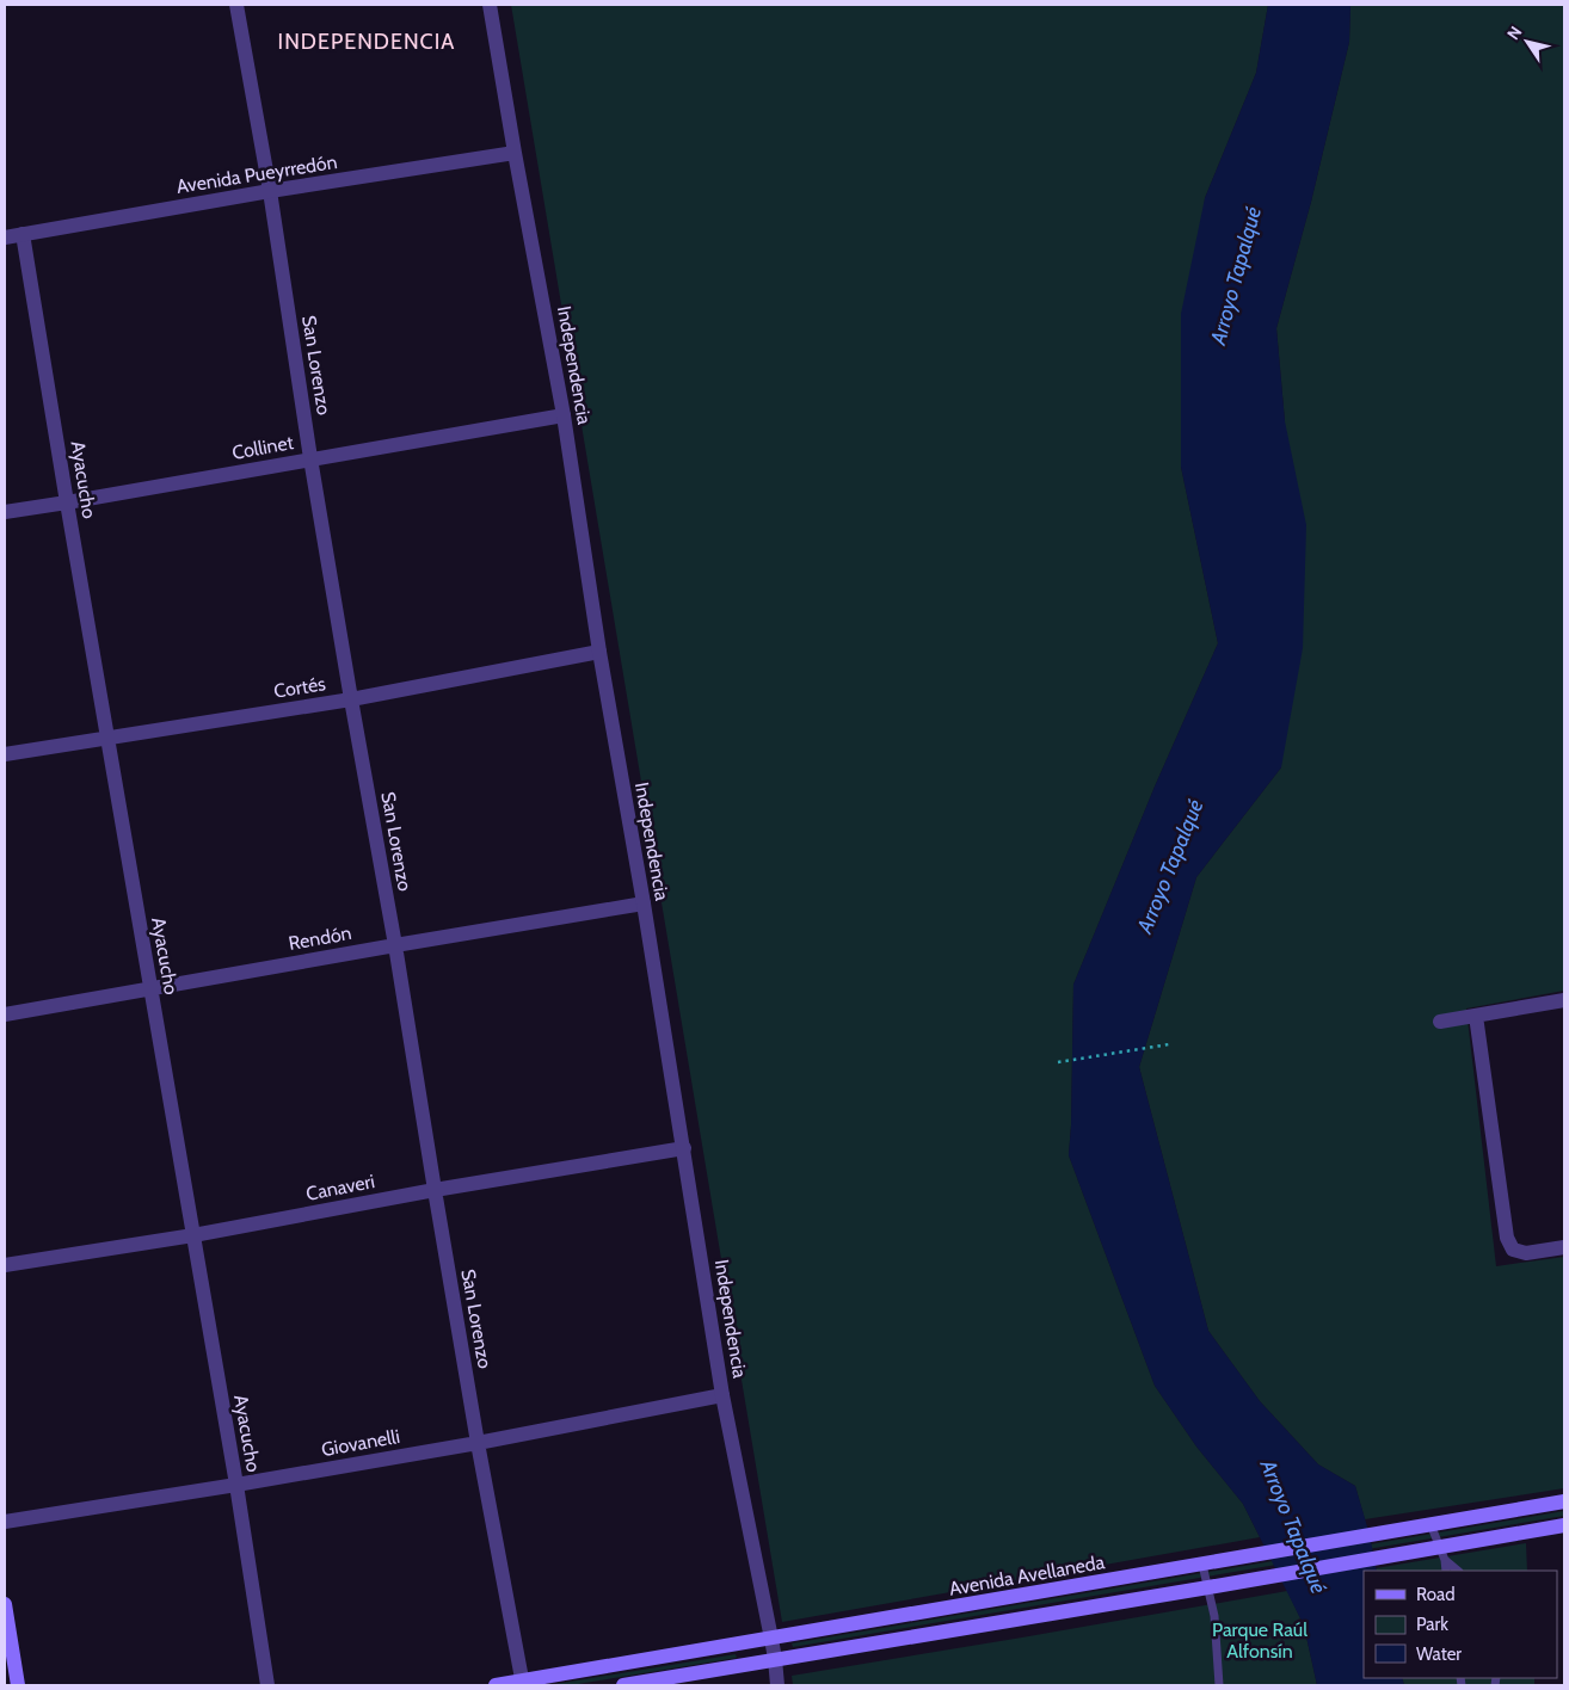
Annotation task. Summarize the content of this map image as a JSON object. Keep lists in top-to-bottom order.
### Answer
{
  "streets": {
    "main road": ["Avenida Avellaneda"],
    "street": [
      "Avenida Pueyrredón",
      "San Lorenzo",
      "Independencia",
      "Collinet",
      "Ayacucho",
      "Cortés",
      "Rendón",
      "Canaveri",
      "Giovanelli"
    ]
  },
  "crossings": [
    ["Avenida Pueyrredón", "San Lorenzo"],
    ["Avenida Pueyrredón", "Independencia"],
    ["Avenida Pueyrredón", "Ayacucho"],
    ["San Lorenzo", "Collinet"],
    ["San Lorenzo", "Cortés"],
    ["San Lorenzo", "Rendón"],
    ["San Lorenzo", "Canaveri"],
    ["San Lorenzo", "Giovanelli"],
    ["San Lorenzo", "Avenida Avellaneda"],
    ["Independencia", "Collinet"],
    ["Independencia", "Cortés"],
    ["Independencia", "Rendón"],
    ["Independencia", "Canaveri"],
    ["Independencia", "Giovanelli"],
    ["Independencia", "Avenida Avellaneda"],
    ["Collinet", "Ayacucho"],
    ["Ayacucho", "Cortés"],
    ["Ayacucho", "Rendón"],
    ["Ayacucho", "Canaveri"],
    ["Ayacucho", "Giovanelli"]
  ],
  "districts": ["INDEPENDENCIA"],
  "water": ["Arroyo Tapalqué"],
  "parks": ["Parque Raúl Alfonsín"],
  "legend": ["Road", "Park", "Water"],
  "north": "top left"
}
